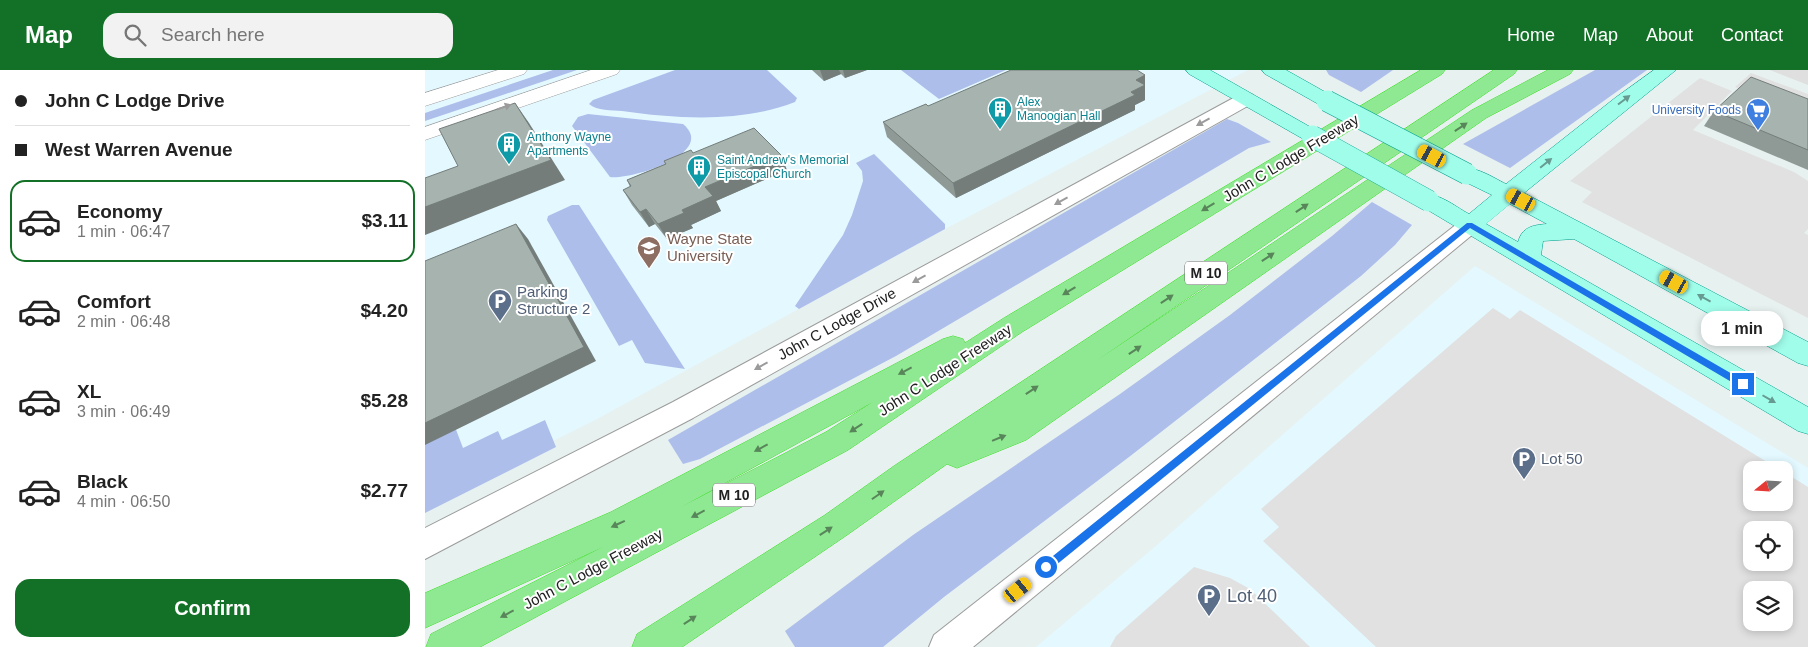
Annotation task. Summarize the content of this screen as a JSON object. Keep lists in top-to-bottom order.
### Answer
{
  "streets": {
    "highway": ["John C Lodge Freeway", "M 10"],
    "street": ["John C Lodge Drive"]
  },
  "one_way": ["John C Lodge Drive"],
  "places": {
    "building": ["Alex Manoogian Hall", "Anthony Wayne Apartments", "Saint Andrew's Memorial Episcopal Church"],
    "supermarket": ["University Foods"],
    "school or university": ["Wayne State University"],
    "parking": ["Parking Structure 2", "Lot 50", "Lot 40"]
  },
  "north": "left",
  "page": {
    "header": "Map",
    "search": "Search here",
    "nav": [
      "Home",
      "Map",
      "About",
      "Contact"
    ],
    "banner": ["John C Lodge Drive", "West Warren Avenue"],
    "list": [
      {
        "name": "Economy",
        "note": "1 min · 06:47",
        "value": "$3.11"
      },
      {
        "name": "Comfort",
        "note": "2 min · 06:48",
        "value": "$4.20"
      },
      {
        "name": "XL",
        "note": "3 min · 06:49",
        "value": "$5.28"
      },
      {
        "name": "Black",
        "note": "4 min · 06:50",
        "value": "$2.77"
      }
    ],
    "bubble": "1 min",
    "buttons": "Confirm"
  }
}
